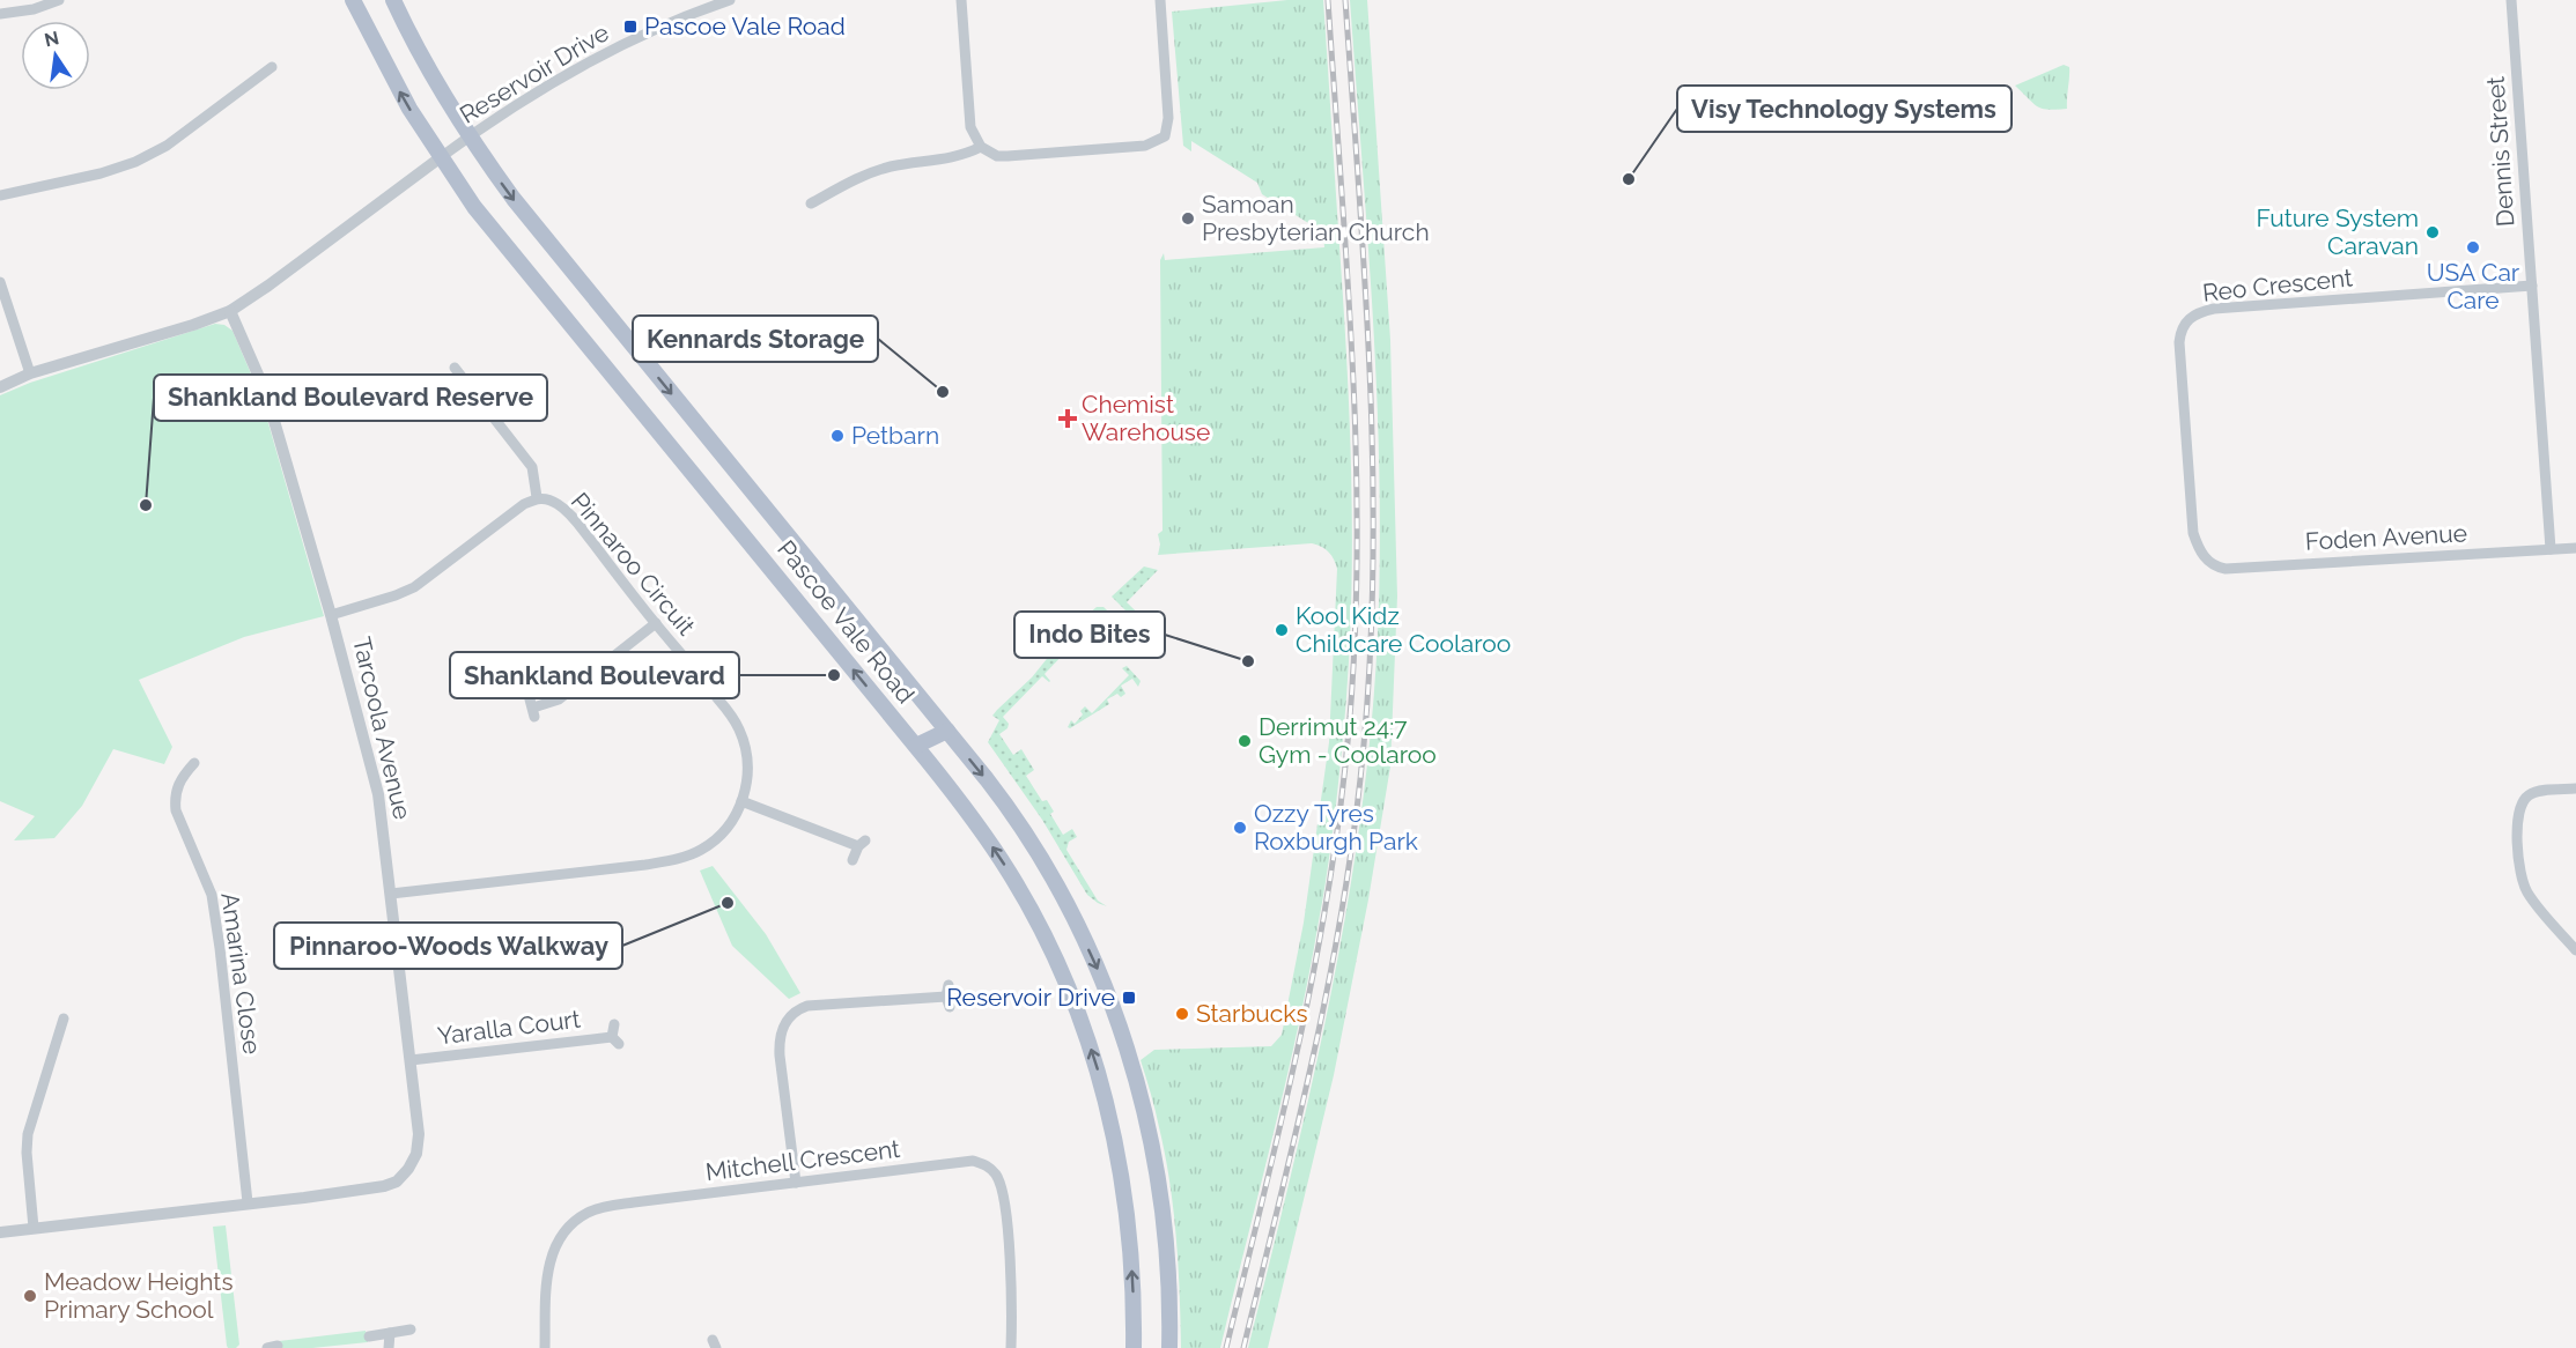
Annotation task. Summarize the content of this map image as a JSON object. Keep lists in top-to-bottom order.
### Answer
{
  "streets": {
    "main road": ["Pascoe Vale Road"],
    "street": [
      "Reservoir Drive",
      "Dennis Street",
      "Reo Crescent",
      "Foden Avenue",
      "Pinnaroo Circuit",
      "Tarcoola Avenue",
      "Amarina Close",
      "Yaralla Court",
      "Mitchell Crescent"
    ]
  },
  "crossings": [
    ["Reservoir Drive", "Pascoe Vale Road"],
    ["Dennis Street", "Reo Crescent"],
    ["Dennis Street", "Foden Avenue"],
    ["Reo Crescent", "Foden Avenue"],
    ["Pinnaroo Circuit", "Tarcoola Avenue"],
    ["Tarcoola Avenue", "Amarina Close"],
    ["Tarcoola Avenue", "Yaralla Court"]
  ],
  "places": {
    "transit": ["Pascoe Vale Road", "Reservoir Drive"],
    "other": [
      "Visy Technology Systems",
      "Samoan Presbyterian Church",
      "Future System Caravan",
      "USA Car Care",
      "Kennards Storage",
      "Petbarn",
      "Shankland Boulevard Reserve",
      "Kool Kidz Childcare Coolaroo",
      "Indo Bites",
      "Shankland Boulevard",
      "Derrimut 24:7 Gym - Coolaroo",
      "Ozzy Tyres Roxburgh Park",
      "Pinnaroo-Woods Walkway",
      "Starbucks",
      "Meadow Heights Primary School"
    ],
    "health": ["Chemist Warehouse"]
  },
  "north": "top"
}
